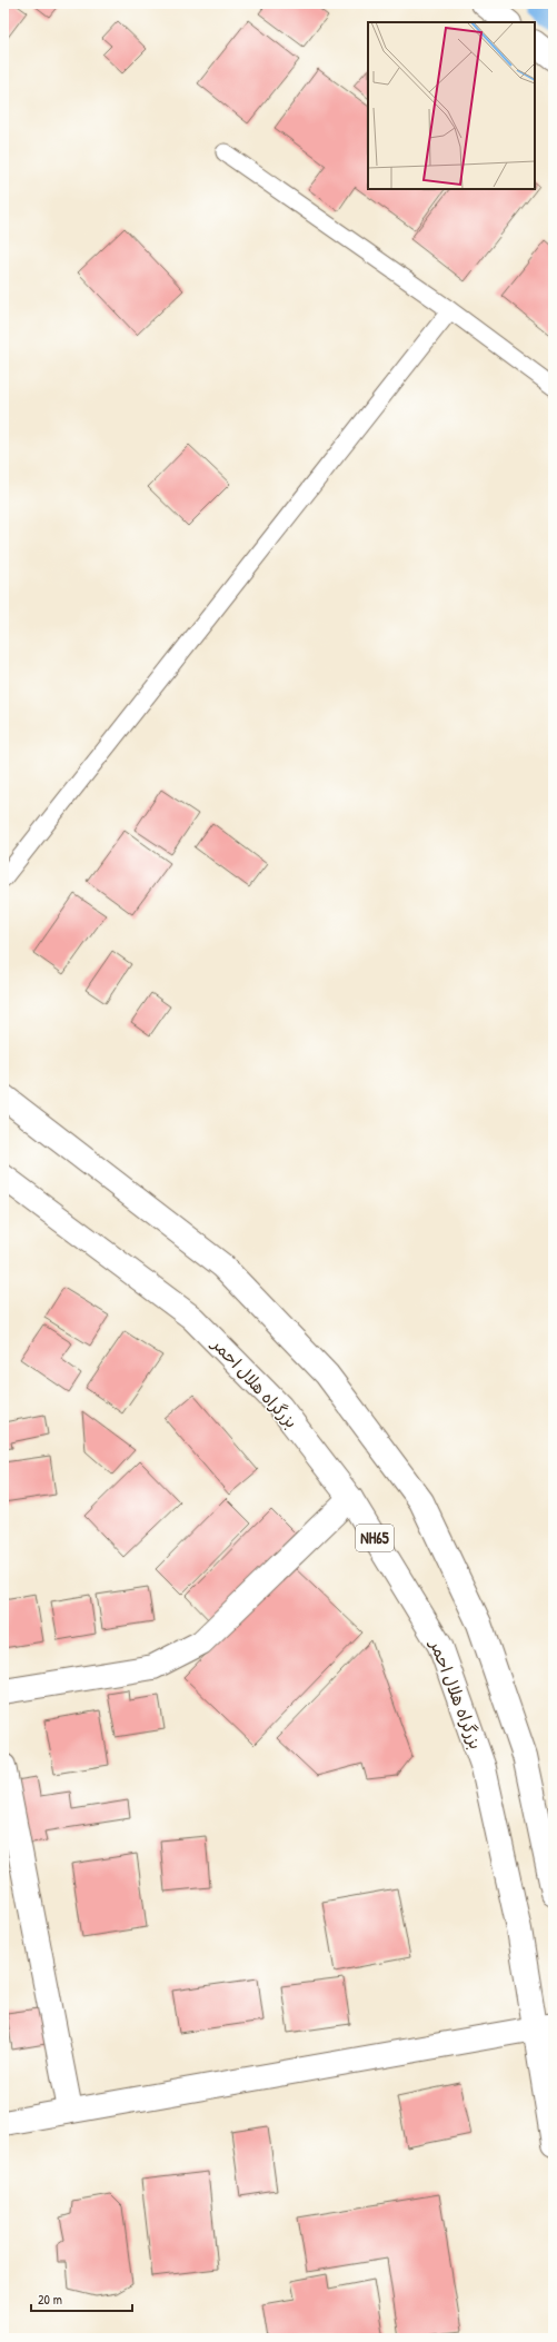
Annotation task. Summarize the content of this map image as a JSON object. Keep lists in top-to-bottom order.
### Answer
{
  "streets": {
    "main road": ["بزرگراه هلال احمر", "NH65"]
  },
  "scale_bar": "20 m"
}
